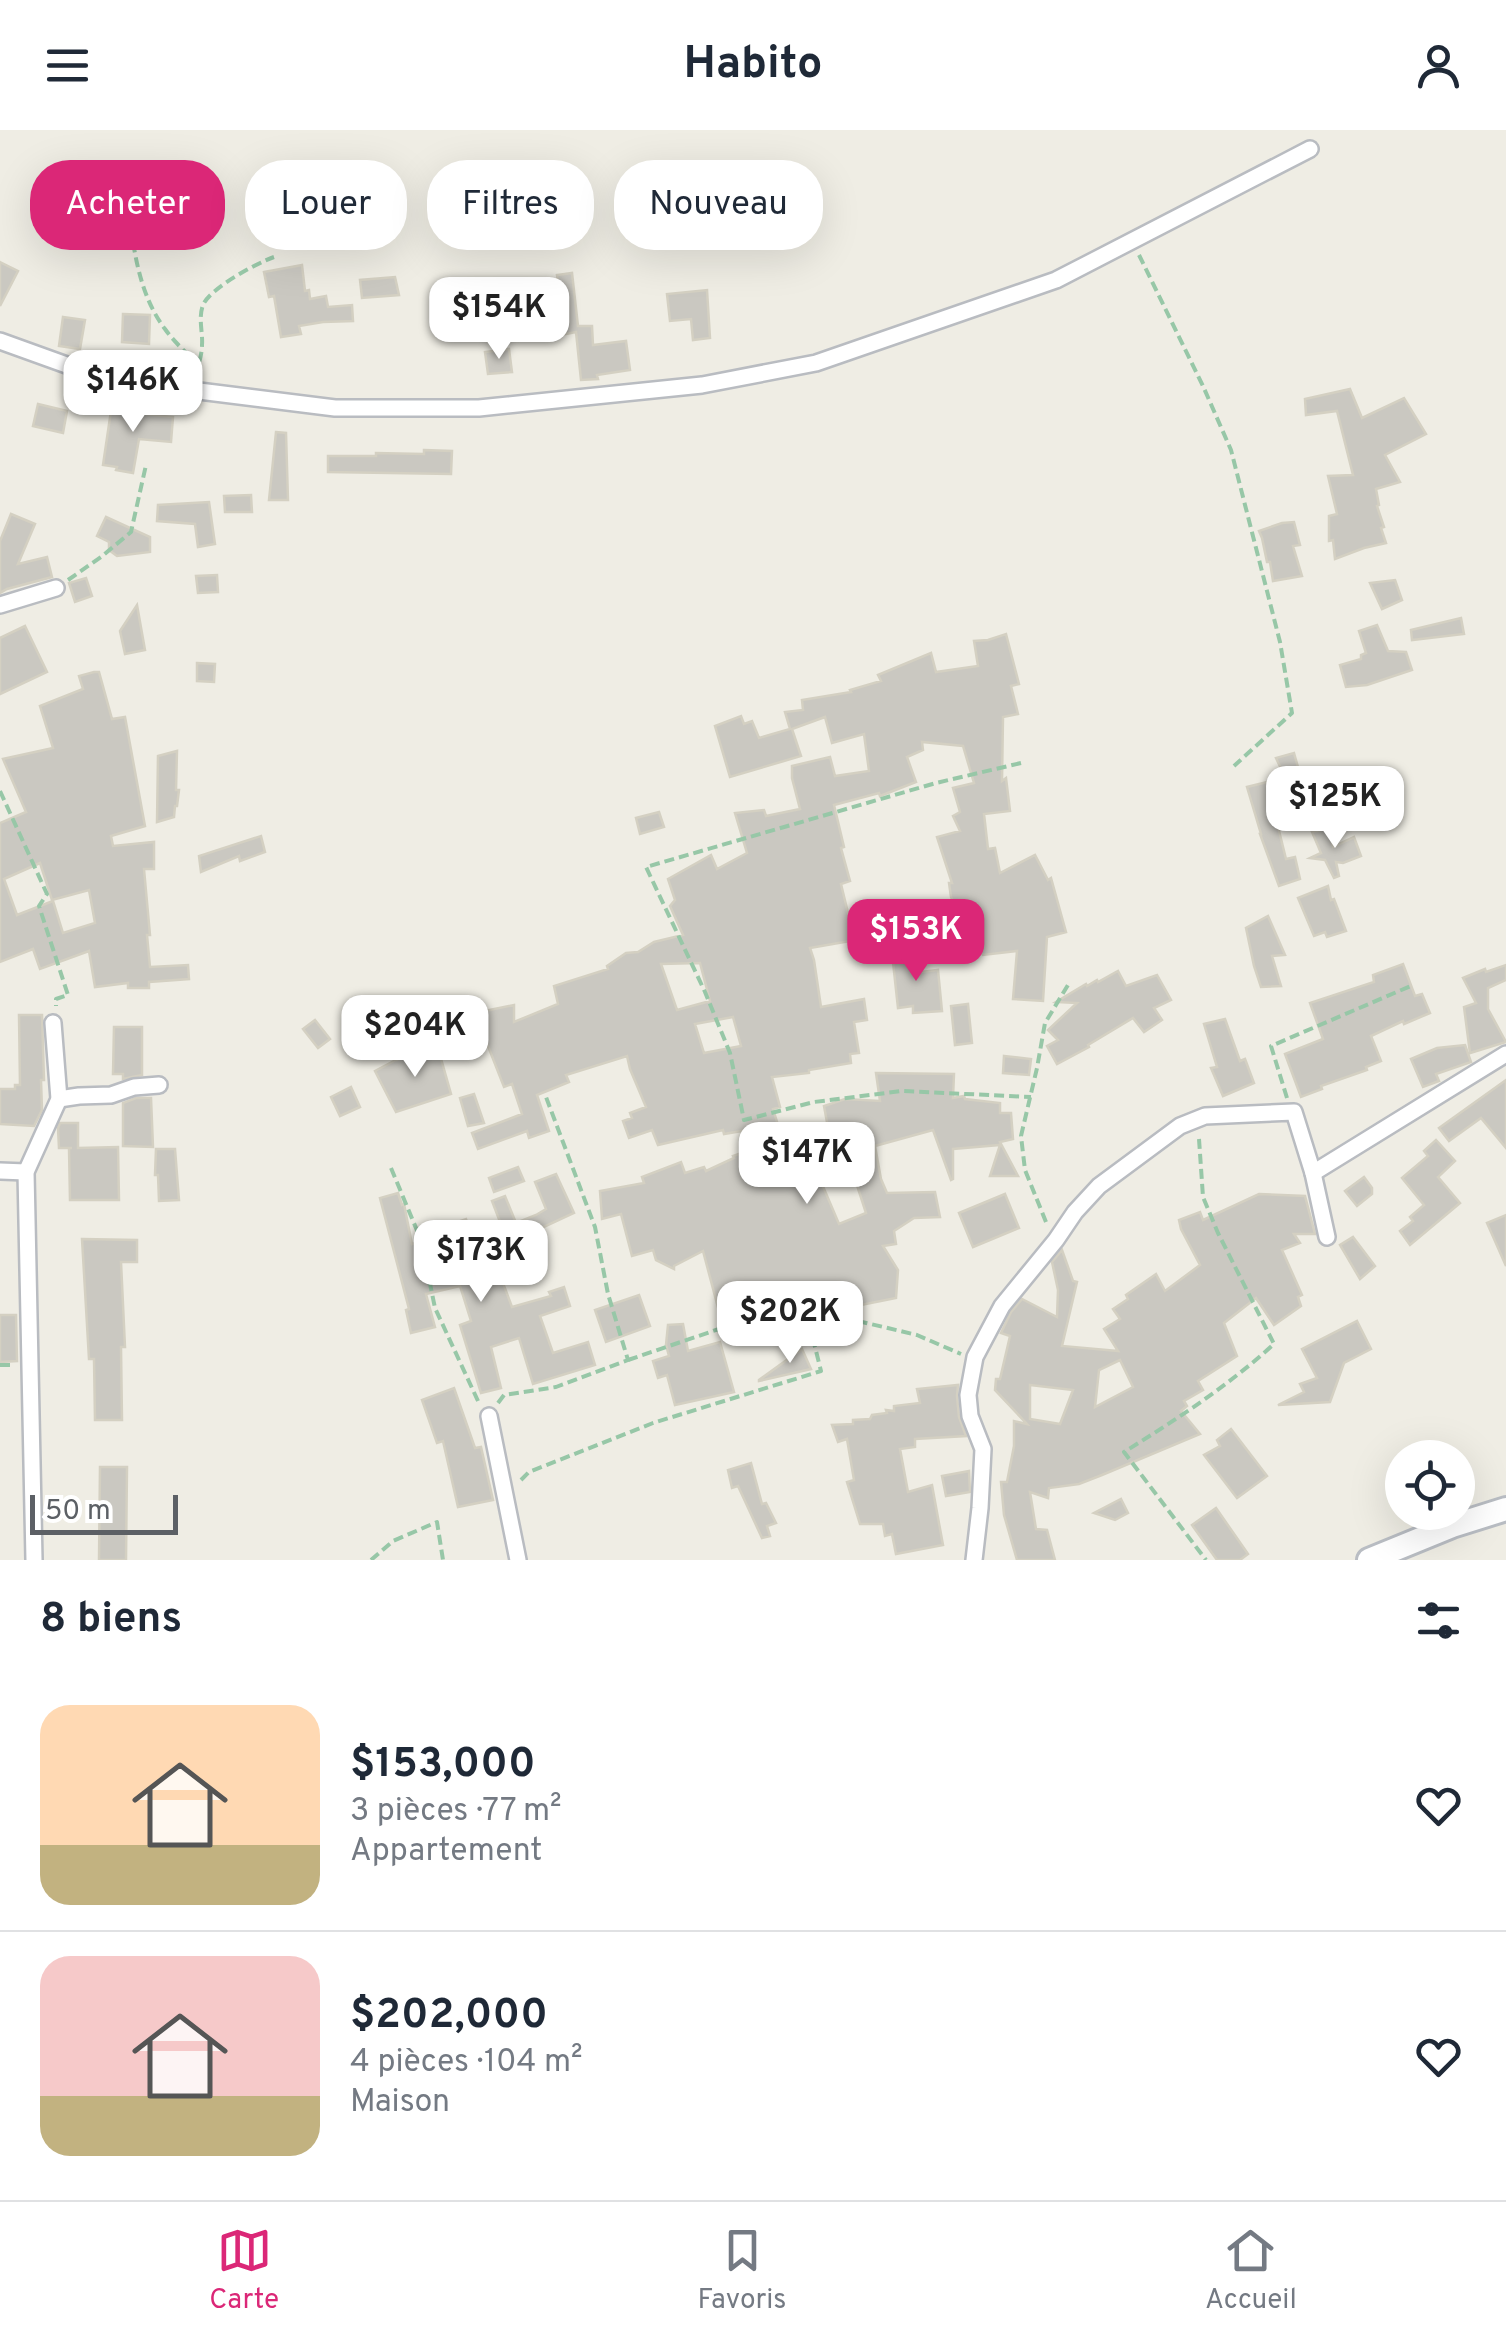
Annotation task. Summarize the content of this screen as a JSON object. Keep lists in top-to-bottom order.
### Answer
{
  "scale_bar": "50 m",
  "page": {
    "header": "Habito",
    "chip": [
      "Acheter",
      "Louer",
      "Filtres",
      "Nouveau"
    ],
    "price": [
      "$154K",
      "$146K",
      "$125K",
      "$153K",
      "$204K",
      "$147K",
      "$173K",
      "$202K"
    ],
    "scale": "50 m",
    "heading": "8 biens",
    "list": [
      {
        "name": "$153,000",
        "note": "3 pièces · 77 m² · Appartement"
      },
      {
        "name": "$202,000",
        "note": "4 pièces · 104 m² · Maison"
      }
    ],
    "tabs": ["Carte", "Favoris", "Accueil"]
  }
}
